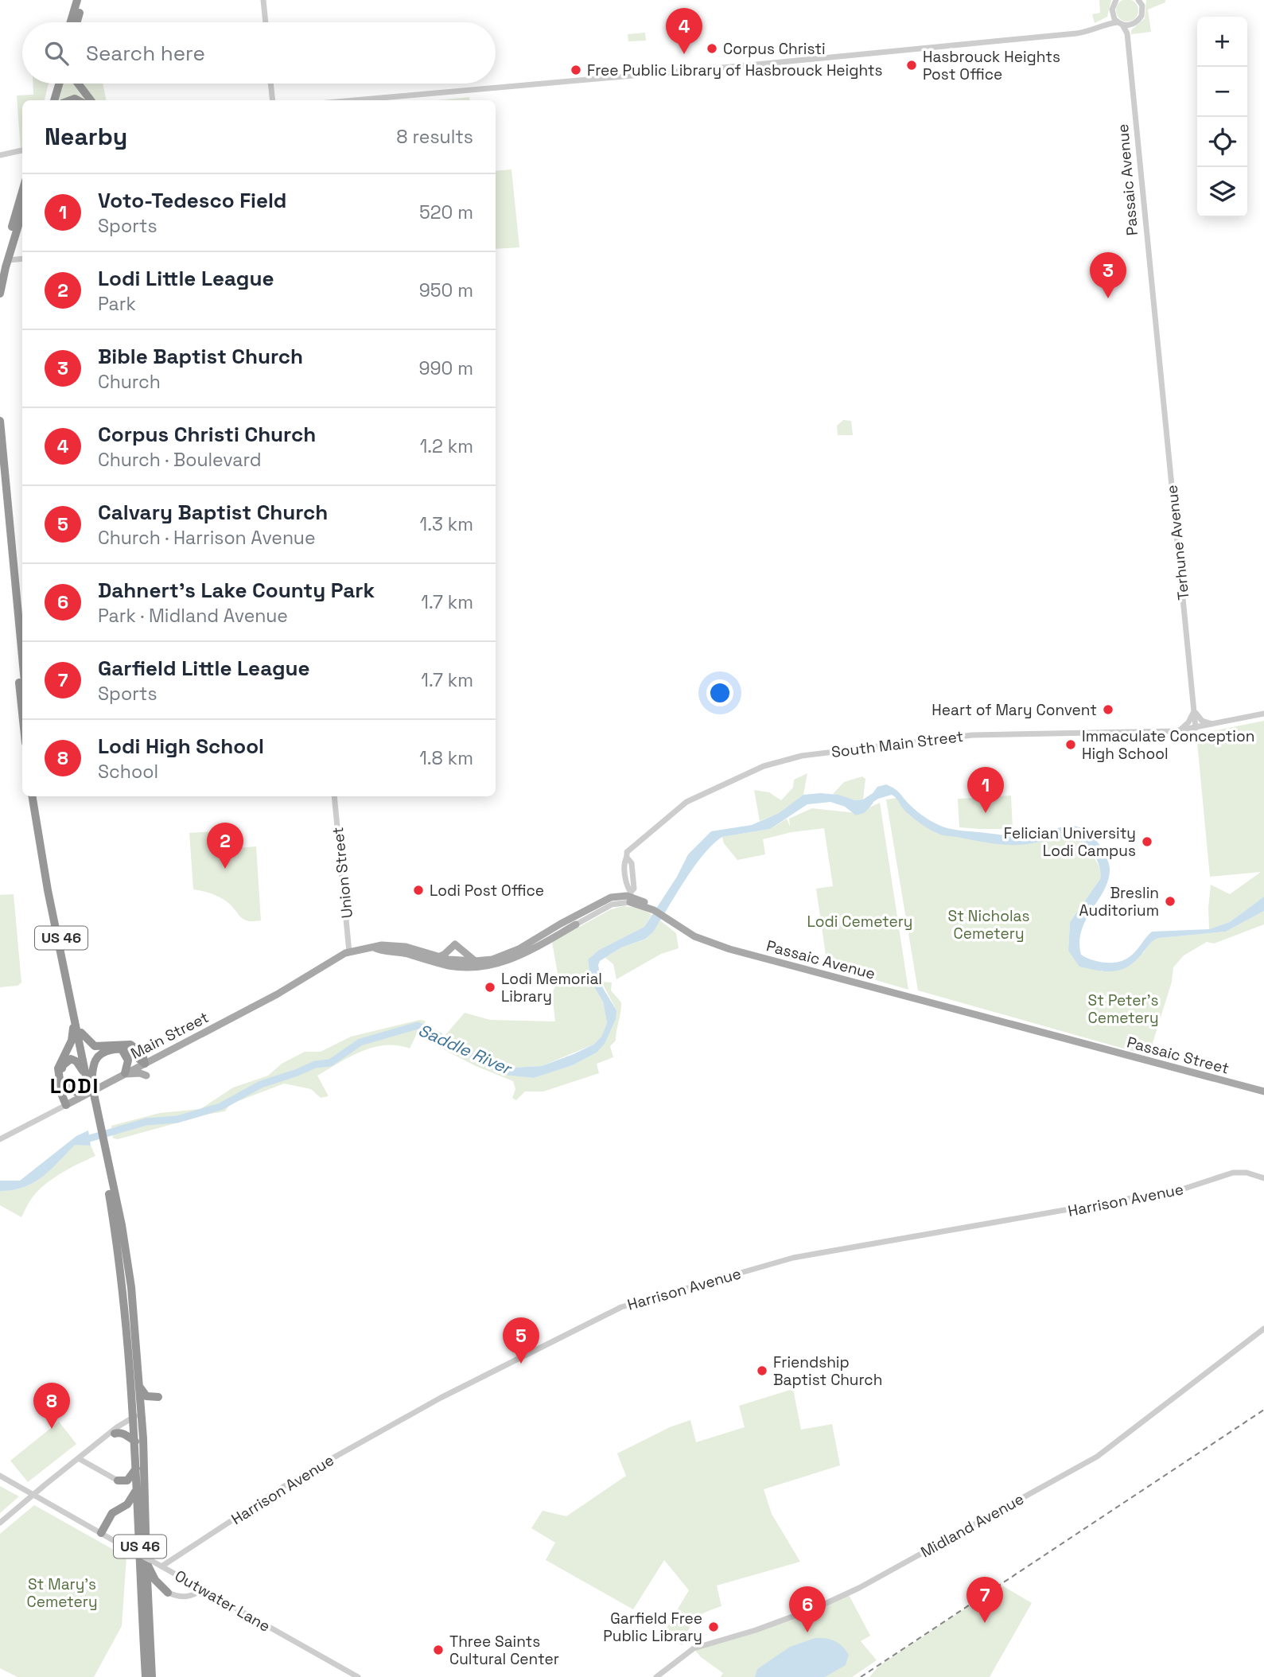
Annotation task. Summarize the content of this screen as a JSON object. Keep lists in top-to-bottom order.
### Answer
{
  "streets": {
    "highway": ["US 46"],
    "main road": ["Passaic Avenue", "Main Street", "Passaic Street"],
    "street": [
      "Terhune Avenue",
      "South Main Street",
      "Union Street",
      "Harrison Avenue",
      "Midland Avenue",
      "Outwater Lane"
    ]
  },
  "crossings": [
    ["Passaic Avenue", "Terhune Avenue"],
    ["Passaic Avenue", "South Main Street"],
    ["Passaic Avenue", "Passaic Street"],
    ["Terhune Avenue", "South Main Street"],
    ["Union Street", "Main Street"],
    ["US 46", "Main Street"],
    ["US 46", "Outwater Lane"],
    ["Harrison Avenue", "Outwater Lane"]
  ],
  "districts": ["LODI"],
  "water": ["Saddle River"],
  "parks": [
    "St Nicholas Cemetery",
    "Lodi Cemetery",
    "St Peter's Cemetery",
    "St Mary's Cemetery"
  ],
  "places": [
    "Corpus Christi",
    "Hasbrouck Heights Post Office",
    "Free Public Library of Hasbrouck Heights",
    "Heart of Mary Convent",
    "Immaculate Conception High School",
    "Felician University Lodi Campus",
    "Lodi Post Office",
    "Breslin Auditorium",
    "Lodi Memorial Library",
    "Friendship Baptist Church",
    "Garfield Free Public Library",
    "Three Saints Cultural Center"
  ],
  "page": {
    "pins": [
      "4",
      "3",
      "1",
      "2",
      "5",
      "8",
      "7",
      "6"
    ],
    "map_buttons": ["+", "−"],
    "search": "Search here",
    "heading": ["Nearby", "8 results"],
    "list": [
      {
        "mark": "1",
        "name": "Voto-Tedesco Field",
        "note": "Sports",
        "value": "520 m"
      },
      {
        "mark": "2",
        "name": "Lodi Little League",
        "note": "Park",
        "value": "950 m"
      },
      {
        "mark": "3",
        "name": "Bible Baptist Church",
        "note": "Church",
        "value": "990 m"
      },
      {
        "mark": "4",
        "name": "Corpus Christi Church",
        "note": "Church · Boulevard",
        "value": "1.2 km"
      },
      {
        "mark": "5",
        "name": "Calvary Baptist Church",
        "note": "Church · Harrison Avenue",
        "value": "1.3 km"
      },
      {
        "mark": "6",
        "name": "Dahnert's Lake County Park",
        "note": "Park · Midland Avenue",
        "value": "1.7 km"
      },
      {
        "mark": "7",
        "name": "Garfield Little League",
        "note": "Sports",
        "value": "1.7 km"
      },
      {
        "mark": "8",
        "name": "Lodi High School",
        "note": "School",
        "value": "1.8 km"
      }
    ]
  }
}
